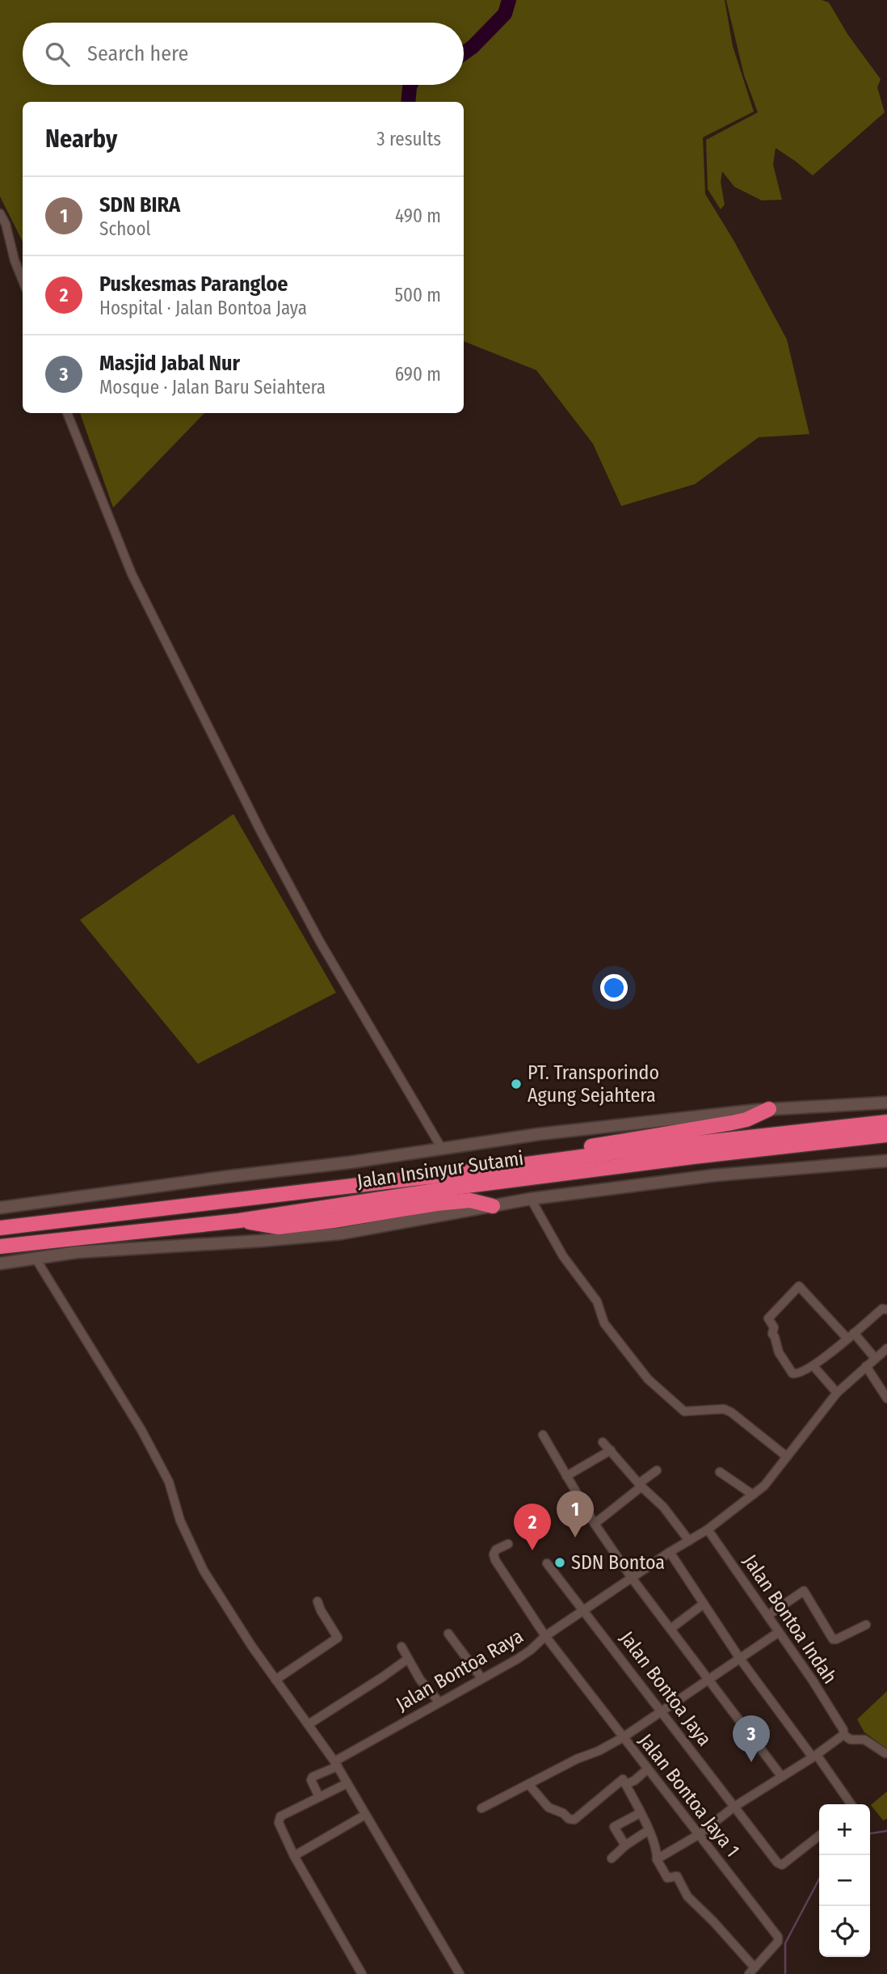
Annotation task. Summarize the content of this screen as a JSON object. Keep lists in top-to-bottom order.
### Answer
{
  "streets": {
    "highway": ["Jalan Insinyur Sutami"],
    "street": [
      "Jalan Bontoa Indah",
      "Jalan Bontoa Raya",
      "Jalan Bontoa Jaya",
      "Jalan Bontoa Jaya 1"
    ]
  },
  "crossings": [
    ["Jalan Bontoa Indah", "Jalan Bontoa Raya"],
    ["Jalan Bontoa Raya", "Jalan Bontoa Jaya"],
    ["Jalan Bontoa Raya", "Jalan Bontoa Jaya 1"]
  ],
  "places": ["PT. Transporindo Agung Sejahtera", "SDN Bontoa"],
  "page": {
    "search": "Search here",
    "heading": ["Nearby", "3 results"],
    "list": [
      {
        "mark": "1",
        "name": "SDN BIRA",
        "note": "School",
        "value": "490 m"
      },
      {
        "mark": "2",
        "name": "Puskesmas Parangloe",
        "note": "Hospital · Jalan Bontoa Jaya",
        "value": "500 m"
      },
      {
        "mark": "3",
        "name": "Masjid Jabal Nur",
        "note": "Mosque · Jalan Baru Seiahtera",
        "value": "690 m"
      }
    ],
    "pins": ["1", "2", "3"],
    "map_buttons": ["+", "−"]
  }
}
